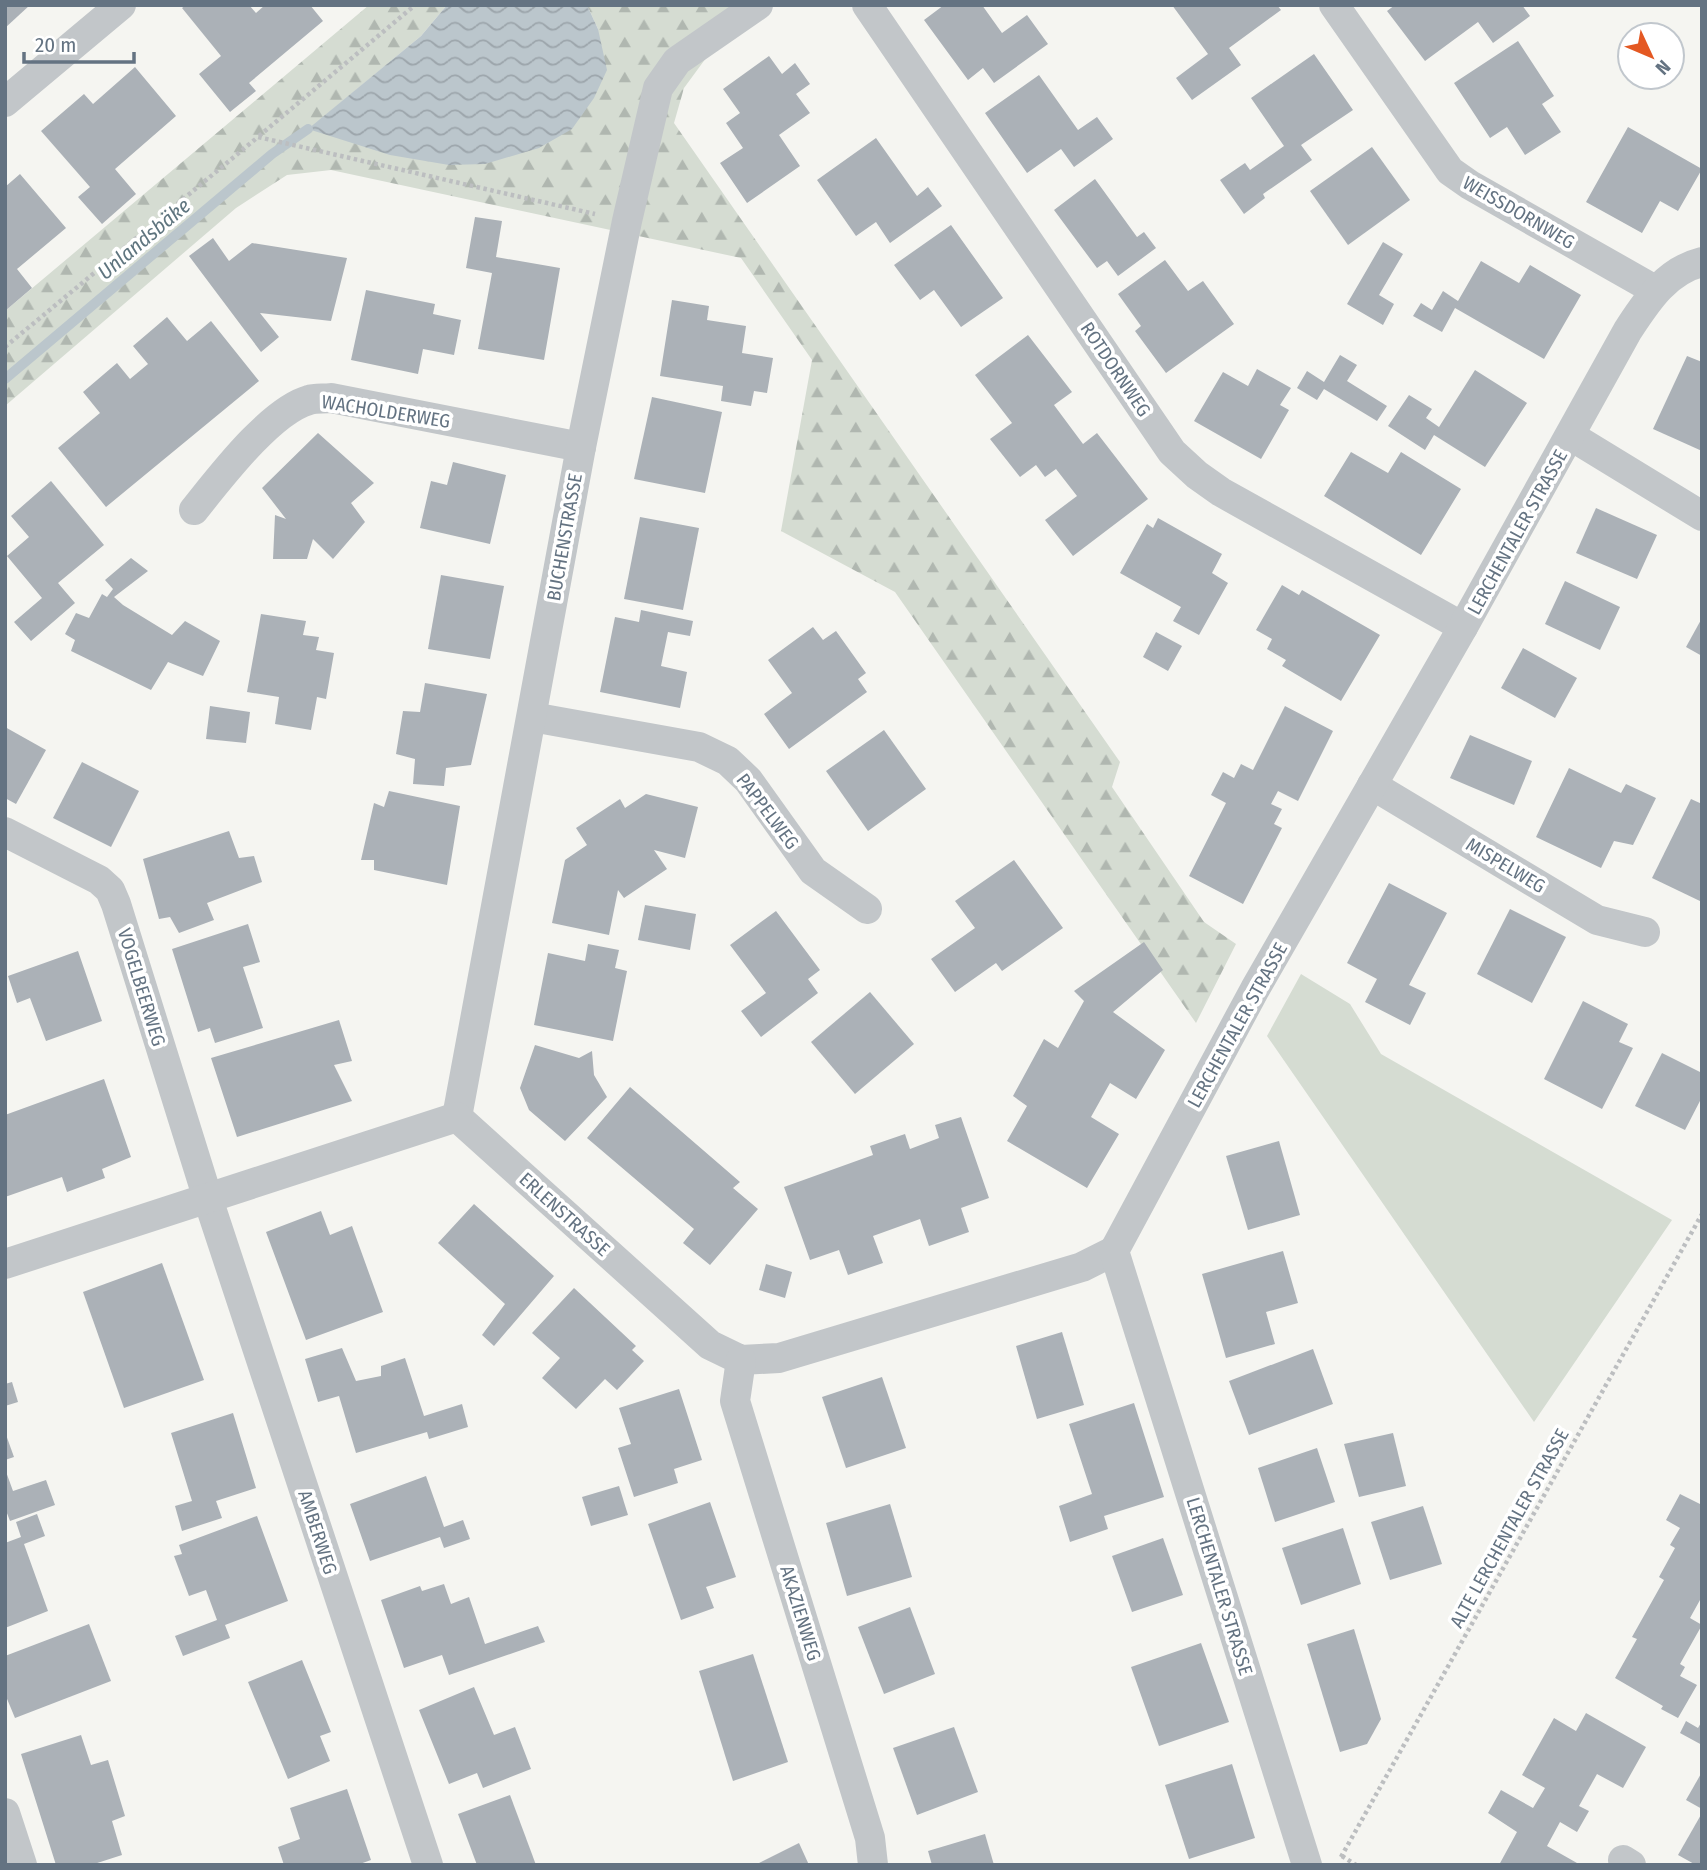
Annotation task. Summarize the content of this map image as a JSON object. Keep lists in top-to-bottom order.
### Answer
{
  "streets": {
    "street": [
      "WEISSDORNWEG",
      "ROTDORNWEG",
      "WACHOLDERWEG",
      "LERCHENTALER STRASSE",
      "BUCHENSTRASSE",
      "PAPPELWEG",
      "MISPELWEG",
      "VOGELBEERWEG",
      "ERLENSTRASSE",
      "AMBERWEG",
      "AKAZIENWEG"
    ],
    "path": ["ALTE LERCHENTALER STRASSE"]
  },
  "crossings": [
    ["WEISSDORNWEG", "LERCHENTALER STRASSE"],
    ["ROTDORNWEG", "LERCHENTALER STRASSE"],
    ["WACHOLDERWEG", "BUCHENSTRASSE"],
    ["LERCHENTALER STRASSE", "MISPELWEG"],
    ["LERCHENTALER STRASSE", "ERLENSTRASSE"],
    ["BUCHENSTRASSE", "PAPPELWEG"],
    ["BUCHENSTRASSE", "ERLENSTRASSE"],
    ["VOGELBEERWEG", "AMBERWEG"],
    ["ERLENSTRASSE", "AKAZIENWEG"]
  ],
  "water": ["Unlandsbäke"],
  "scale_bar": "20 m",
  "north": "bottom right"
}
